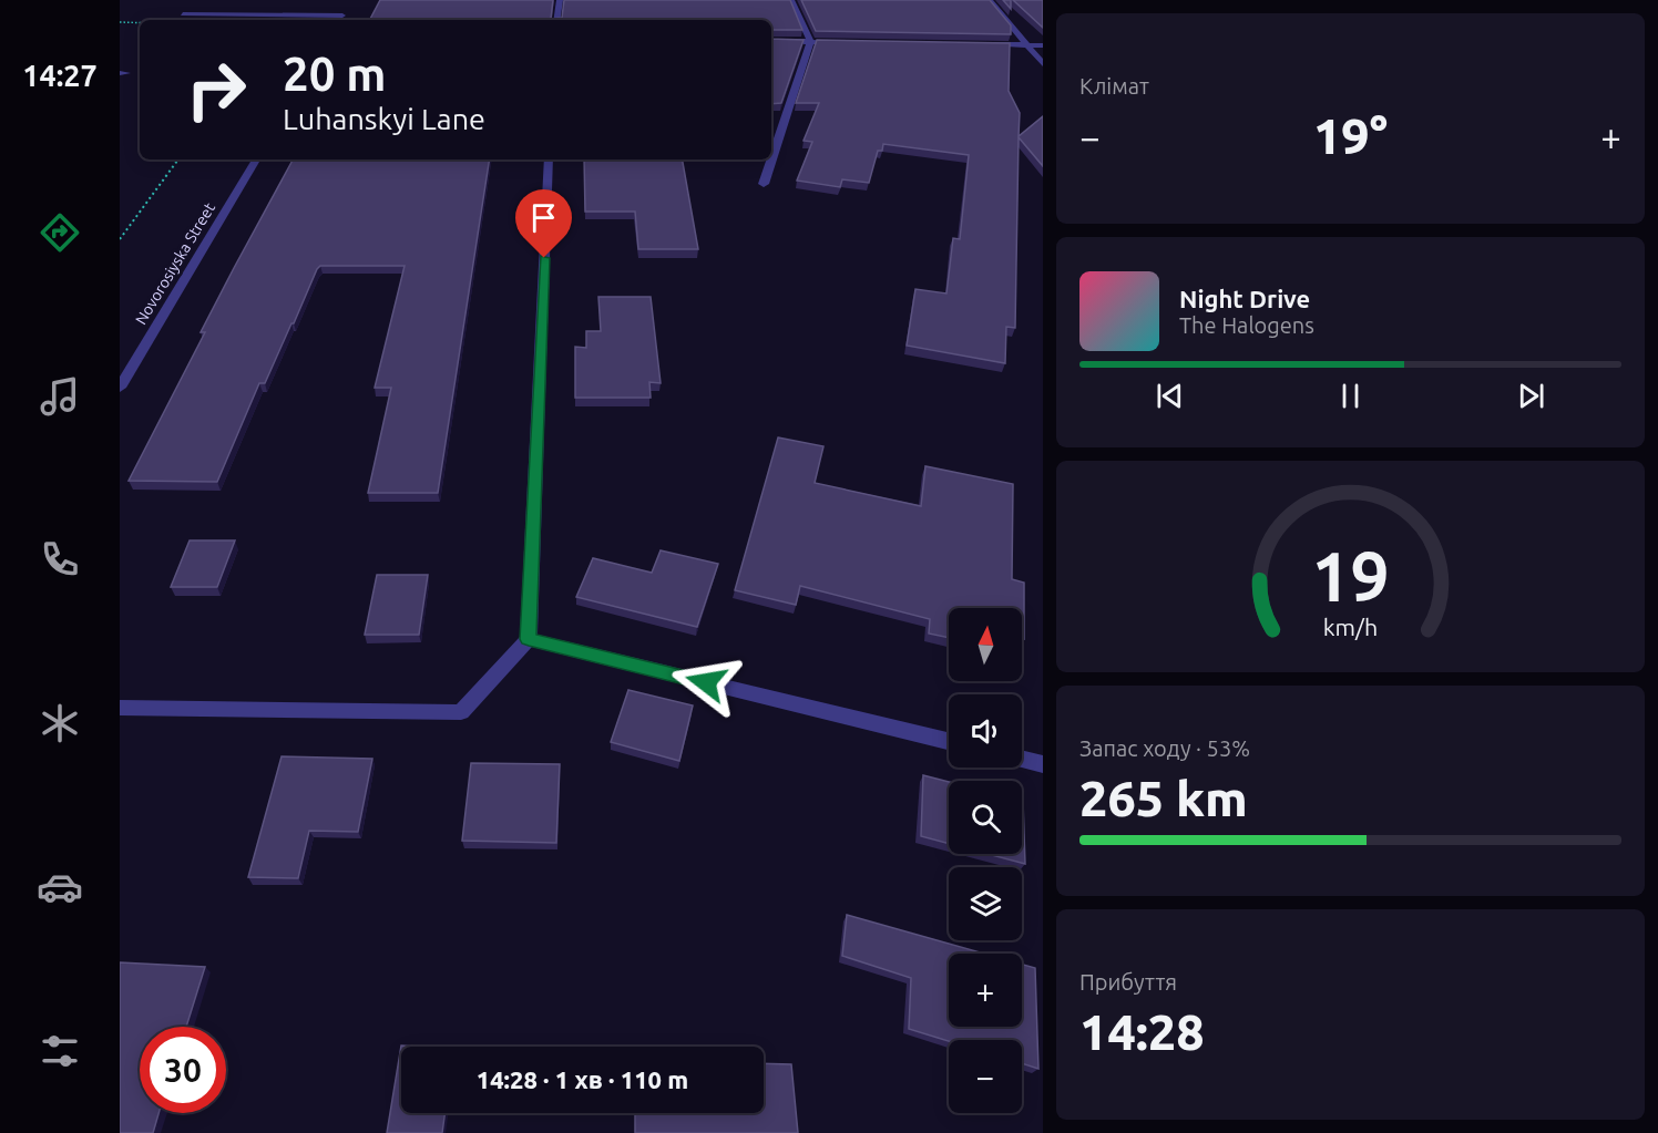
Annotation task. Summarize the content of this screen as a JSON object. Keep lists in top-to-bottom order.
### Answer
{
  "streets": {
    "street": ["Novorosiyska Street"]
  },
  "north": "top",
  "page": {
    "tabs": "14:27",
    "tile": [
      "Клімат",
      ["Запас ходу · 53%", "265 km"],
      ["Прибуття", "14:28"]
    ],
    "turn": ["20 m", "Luhanskyi Lane"],
    "heat": ["−", "19°", "+"],
    "song": ["Night Drive", "The Halogens"],
    "map_buttons": ["+", "−"],
    "limit": "30",
    "trip": "14:28 · 1 хв · 110 m",
    "gauge": ["19", "km/h"]
  }
}
